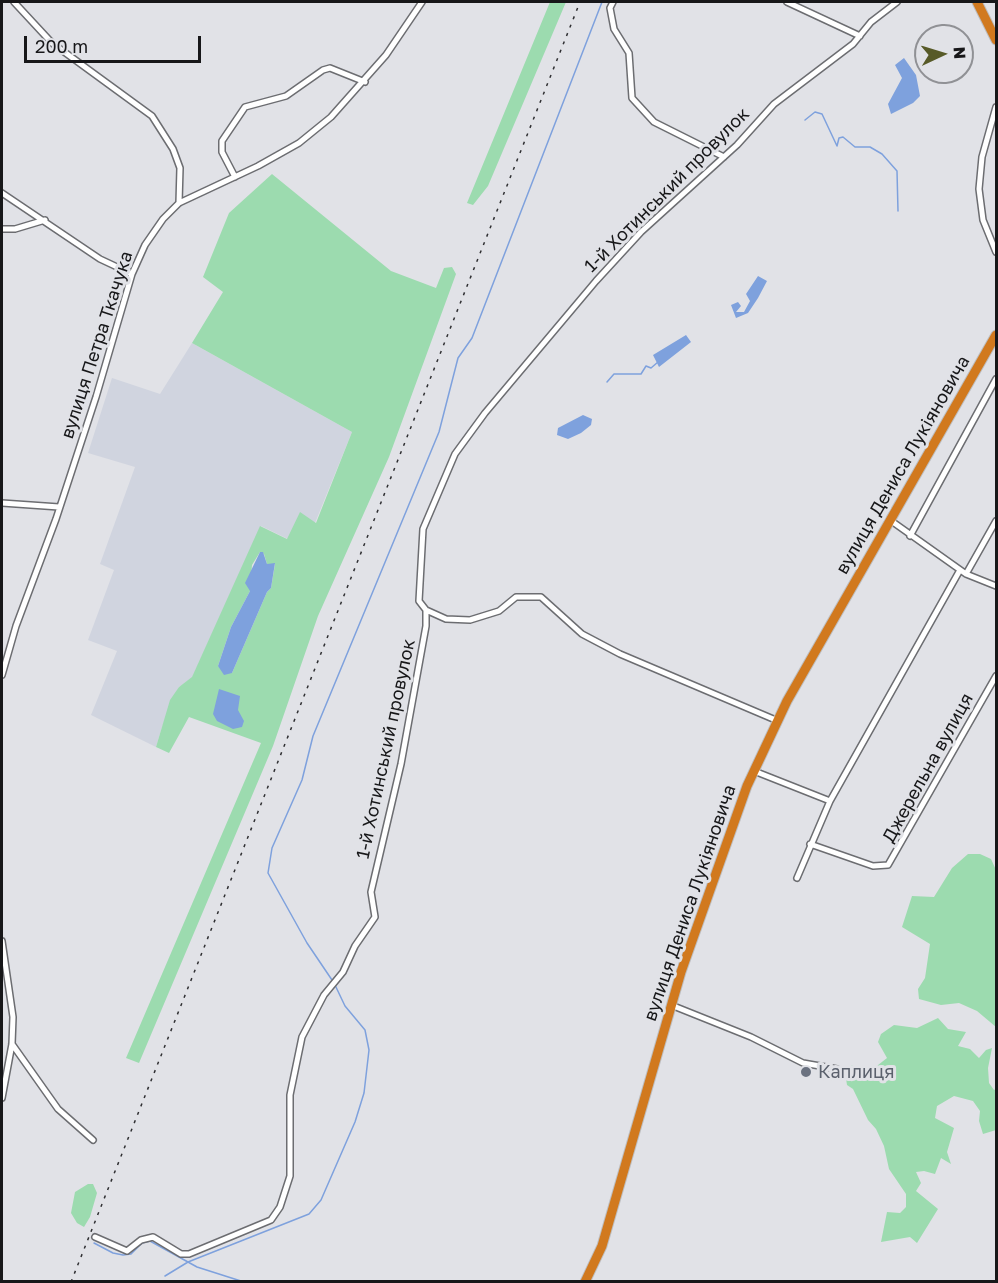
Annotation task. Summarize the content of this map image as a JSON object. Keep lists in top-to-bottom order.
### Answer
{
  "streets": {
    "highway": ["вулиця Дениса Лукіяновича"],
    "street": ["1-й Хотинський провулок", "вулиця Петра Ткачука", "Джерельна вулиця"]
  },
  "places": ["Каплиця"],
  "scale_bar": "200 m",
  "north": "right"
}
